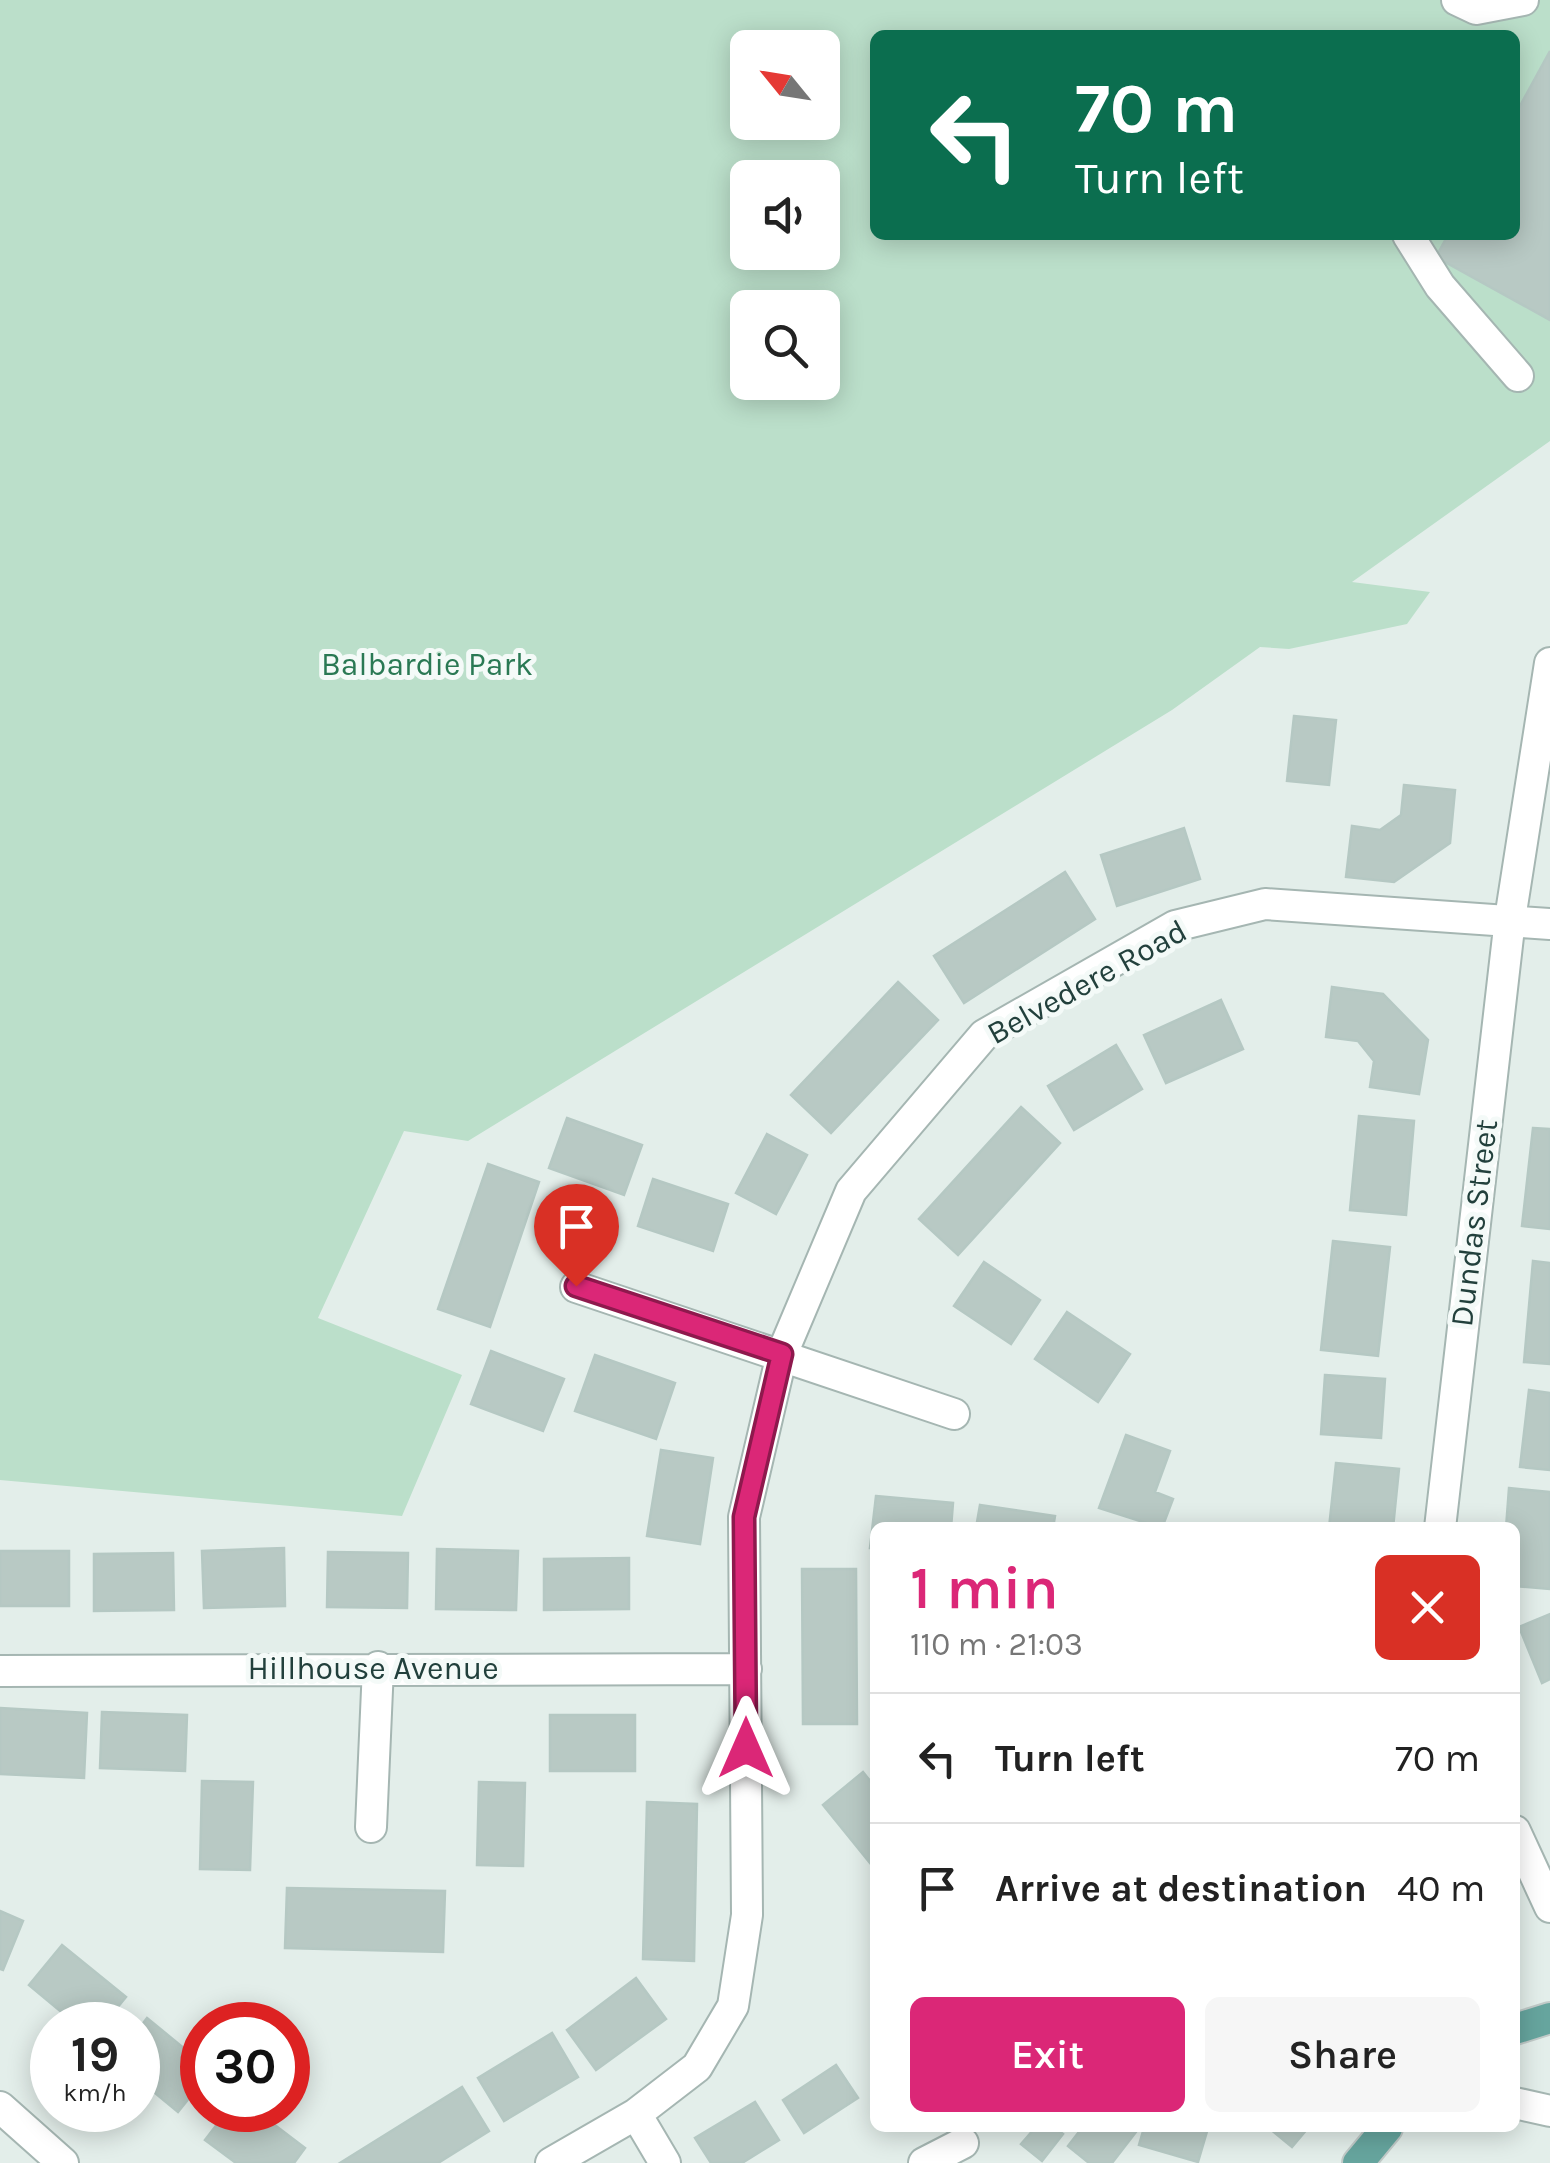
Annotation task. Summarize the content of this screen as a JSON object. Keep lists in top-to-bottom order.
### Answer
{
  "streets": {
    "street": ["Belvedere Road", "Dundas Street", "Hillhouse Avenue"]
  },
  "crossings": [
    ["Belvedere Road", "Dundas Street"],
    ["Belvedere Road", "Hillhouse Avenue"]
  ],
  "parks": ["Balbardie Park"],
  "north": "top left",
  "page": {
    "turn": ["70 m", "Turn left"],
    "heading": ["1 min", "110 m · 21:03"],
    "list": [
      {
        "name": "Turn left",
        "value": "70 m"
      },
      {
        "name": "Arrive at destination",
        "value": "40 m"
      }
    ],
    "buttons": ["Exit", "Share"],
    "speed": "19 km/h",
    "limit": "30"
  }
}
